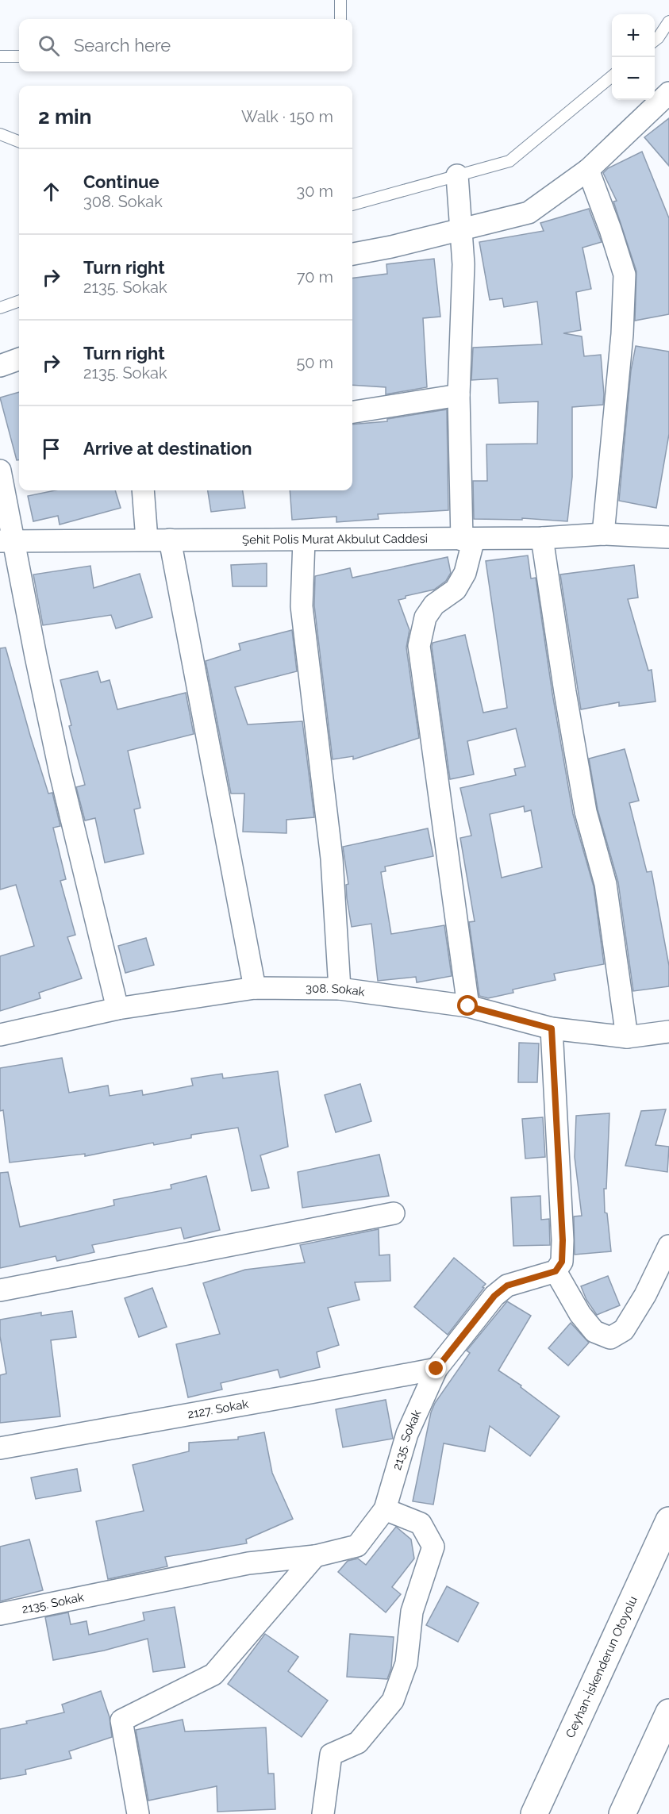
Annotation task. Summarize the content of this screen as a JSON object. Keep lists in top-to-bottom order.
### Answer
{
  "streets": {
    "highway": ["Ceyhan-İskenderun Otoyolu"],
    "street": [
      "Şehit Polis Murat Akbulut Caddesi",
      "308. Sokak",
      "2127. Sokak",
      "2135. Sokak"
    ]
  },
  "crossings": [
    ["2127. Sokak", "2135. Sokak"]
  ],
  "page": {
    "map_buttons": ["+", "−"],
    "search": "Search here",
    "heading": ["2 min", "Walk · 150 m"],
    "list": [
      ["Continue", "308. Sokak", "30 m"],
      ["Turn right", "2135. Sokak", "70 m"],
      ["Turn right", "2135. Sokak", "50 m"],
      "Arrive at destination"
    ]
  }
}
